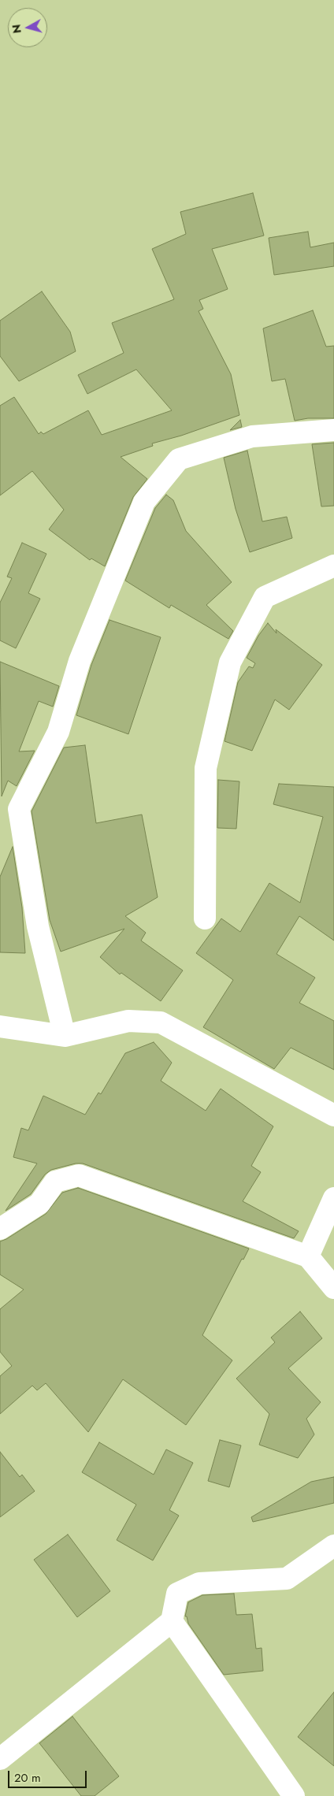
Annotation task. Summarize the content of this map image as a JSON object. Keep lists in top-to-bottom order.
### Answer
{
  "scale_bar": "20 m",
  "north": "left"
}
